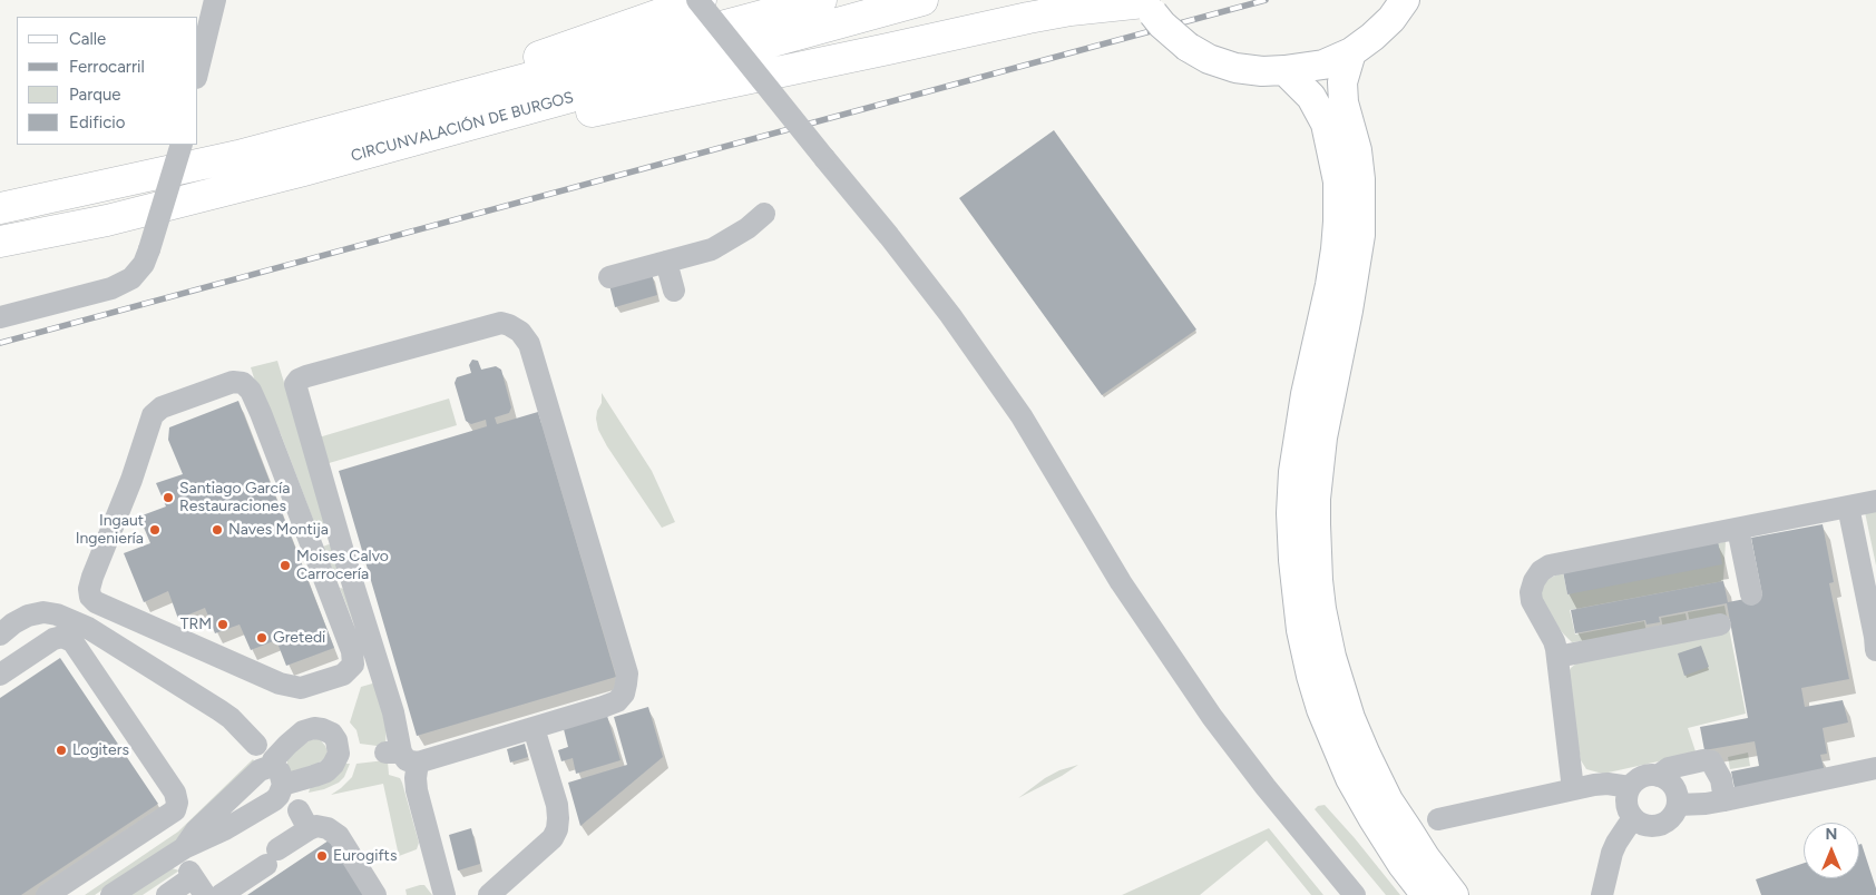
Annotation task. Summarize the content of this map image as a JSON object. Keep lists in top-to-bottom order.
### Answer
{
  "streets": {
    "highway": ["CIRCUNVALACIÓN DE BURGOS"]
  },
  "places": [
    "Santiago García Restauraciones",
    "Ingaut Ingeniería",
    "Naves Montija",
    "Moises Calvo Carrocería",
    "TRM",
    "Gretedi",
    "Logiters",
    "Eurogifts"
  ],
  "legend": [
    "Calle",
    "Ferrocarril",
    "Parque",
    "Edificio"
  ],
  "north": "top"
}
